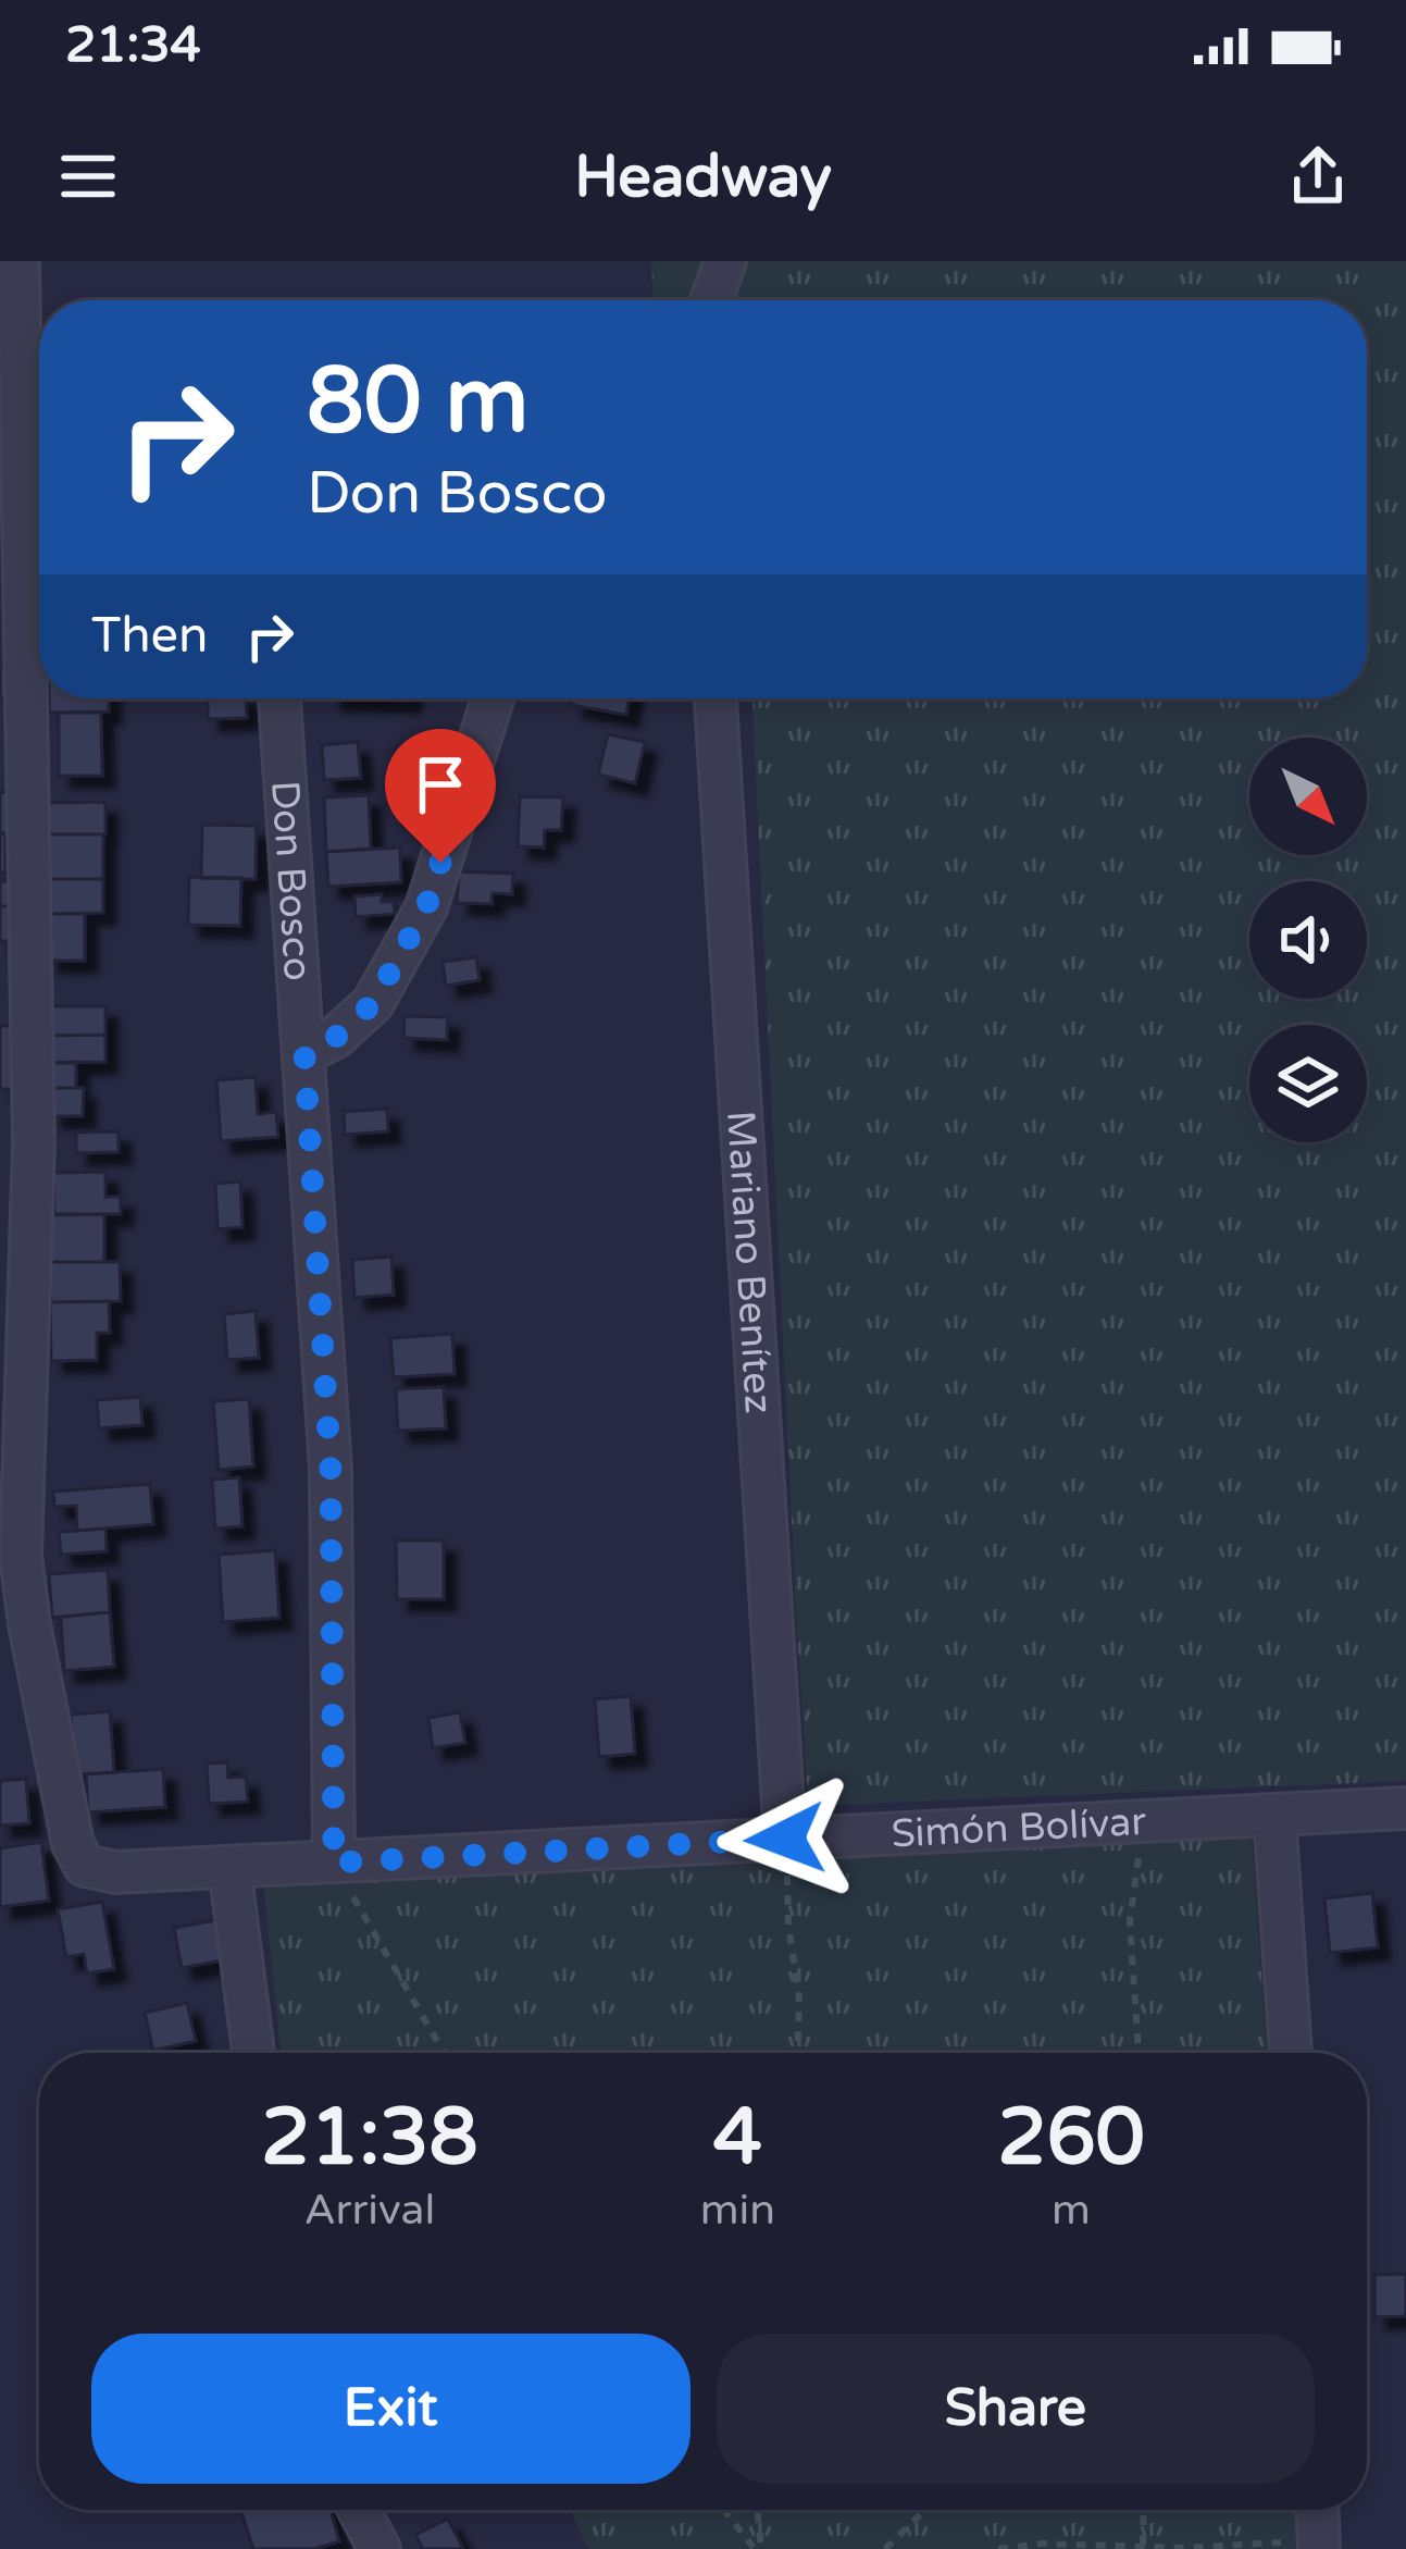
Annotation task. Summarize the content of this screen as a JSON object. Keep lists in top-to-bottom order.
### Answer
{
  "streets": {
    "street": ["Don Bosco", "Mariano Benítez", "Simón Bolívar"]
  },
  "crossings": [
    ["Don Bosco", "Simón Bolívar"],
    ["Mariano Benítez", "Simón Bolívar"]
  ],
  "north": "bottom right",
  "page": {
    "status": "21:34",
    "header": "Headway",
    "turn": ["80 m", "Don Bosco"],
    "then": "Then",
    "eta": [
      "21:38",
      "Arrival",
      "4",
      "min",
      "260",
      "m"
    ],
    "buttons": ["Exit", "Share"]
  }
}
